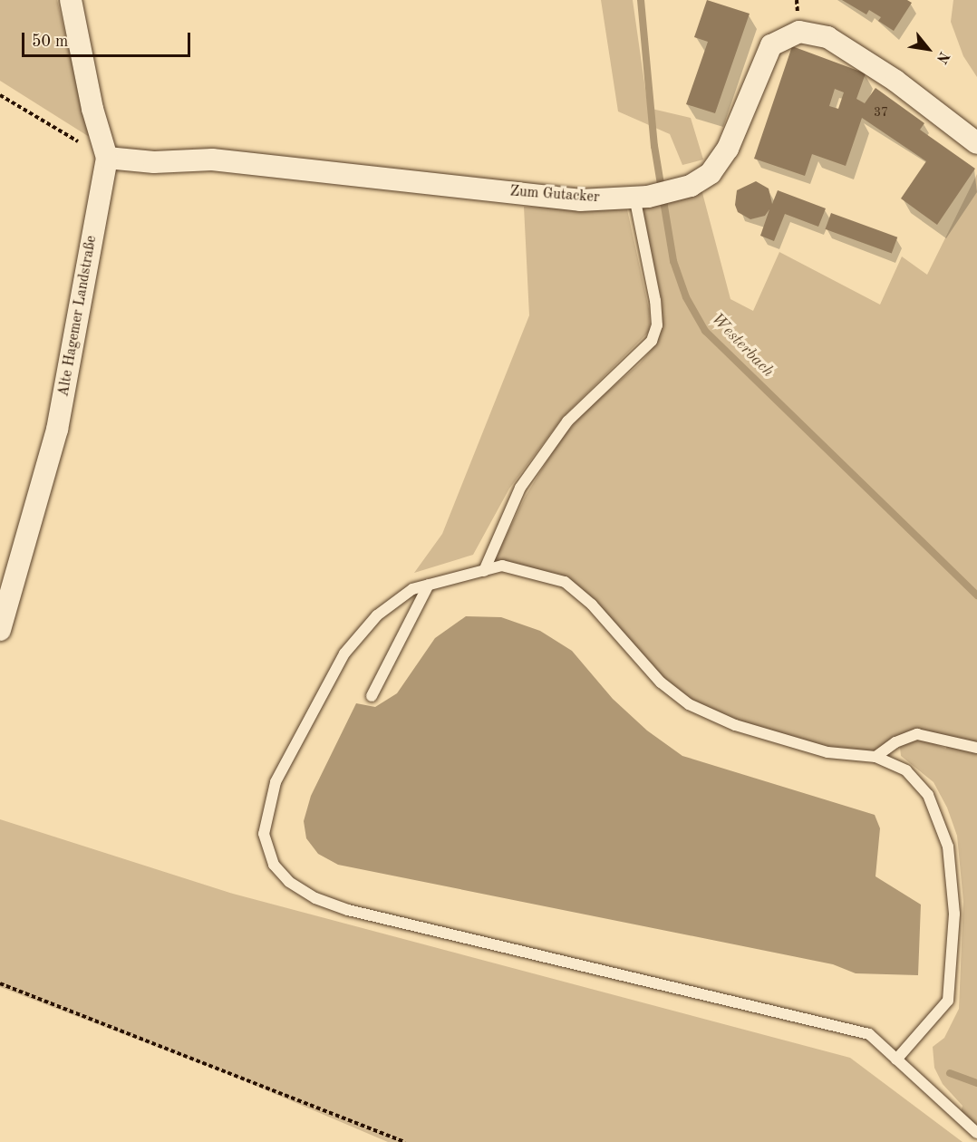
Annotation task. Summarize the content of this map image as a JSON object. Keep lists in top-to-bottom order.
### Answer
{
  "streets": {
    "street": ["Zum Gutacker", "Alte Hagemer Landstraße"]
  },
  "crossings": [
    ["Zum Gutacker", "Alte Hagemer Landstraße"]
  ],
  "water": ["Westerbach"],
  "house_numbers": ["37"],
  "scale_bar": "50 m",
  "north": "bottom right"
}
